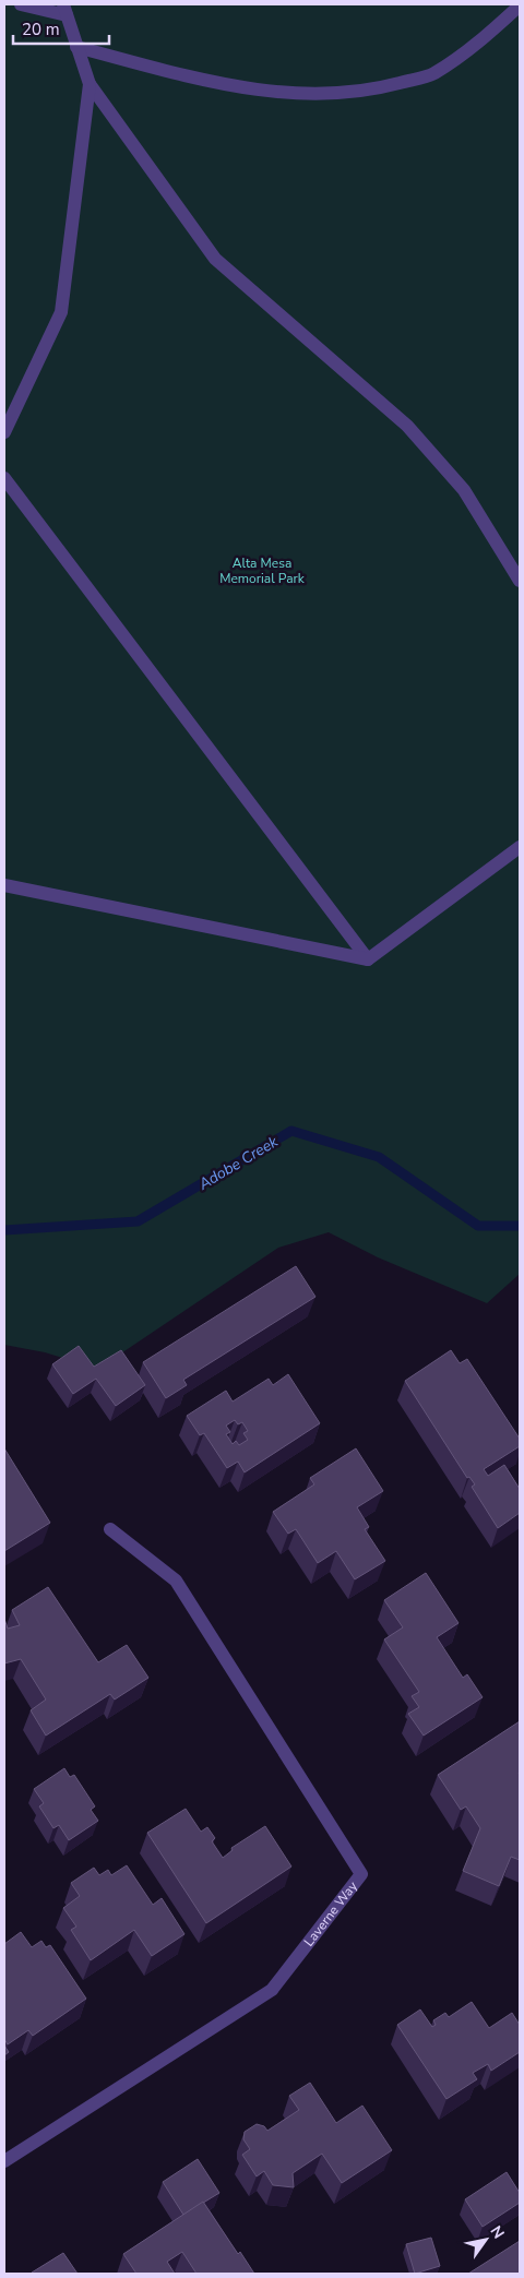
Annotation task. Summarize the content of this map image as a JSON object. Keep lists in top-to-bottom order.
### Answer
{
  "streets": {
    "street": ["Laverne Way"]
  },
  "water": ["Adobe Creek"],
  "parks": ["Alta Mesa Memorial Park"],
  "scale_bar": "20 m",
  "north": "top right"
}
